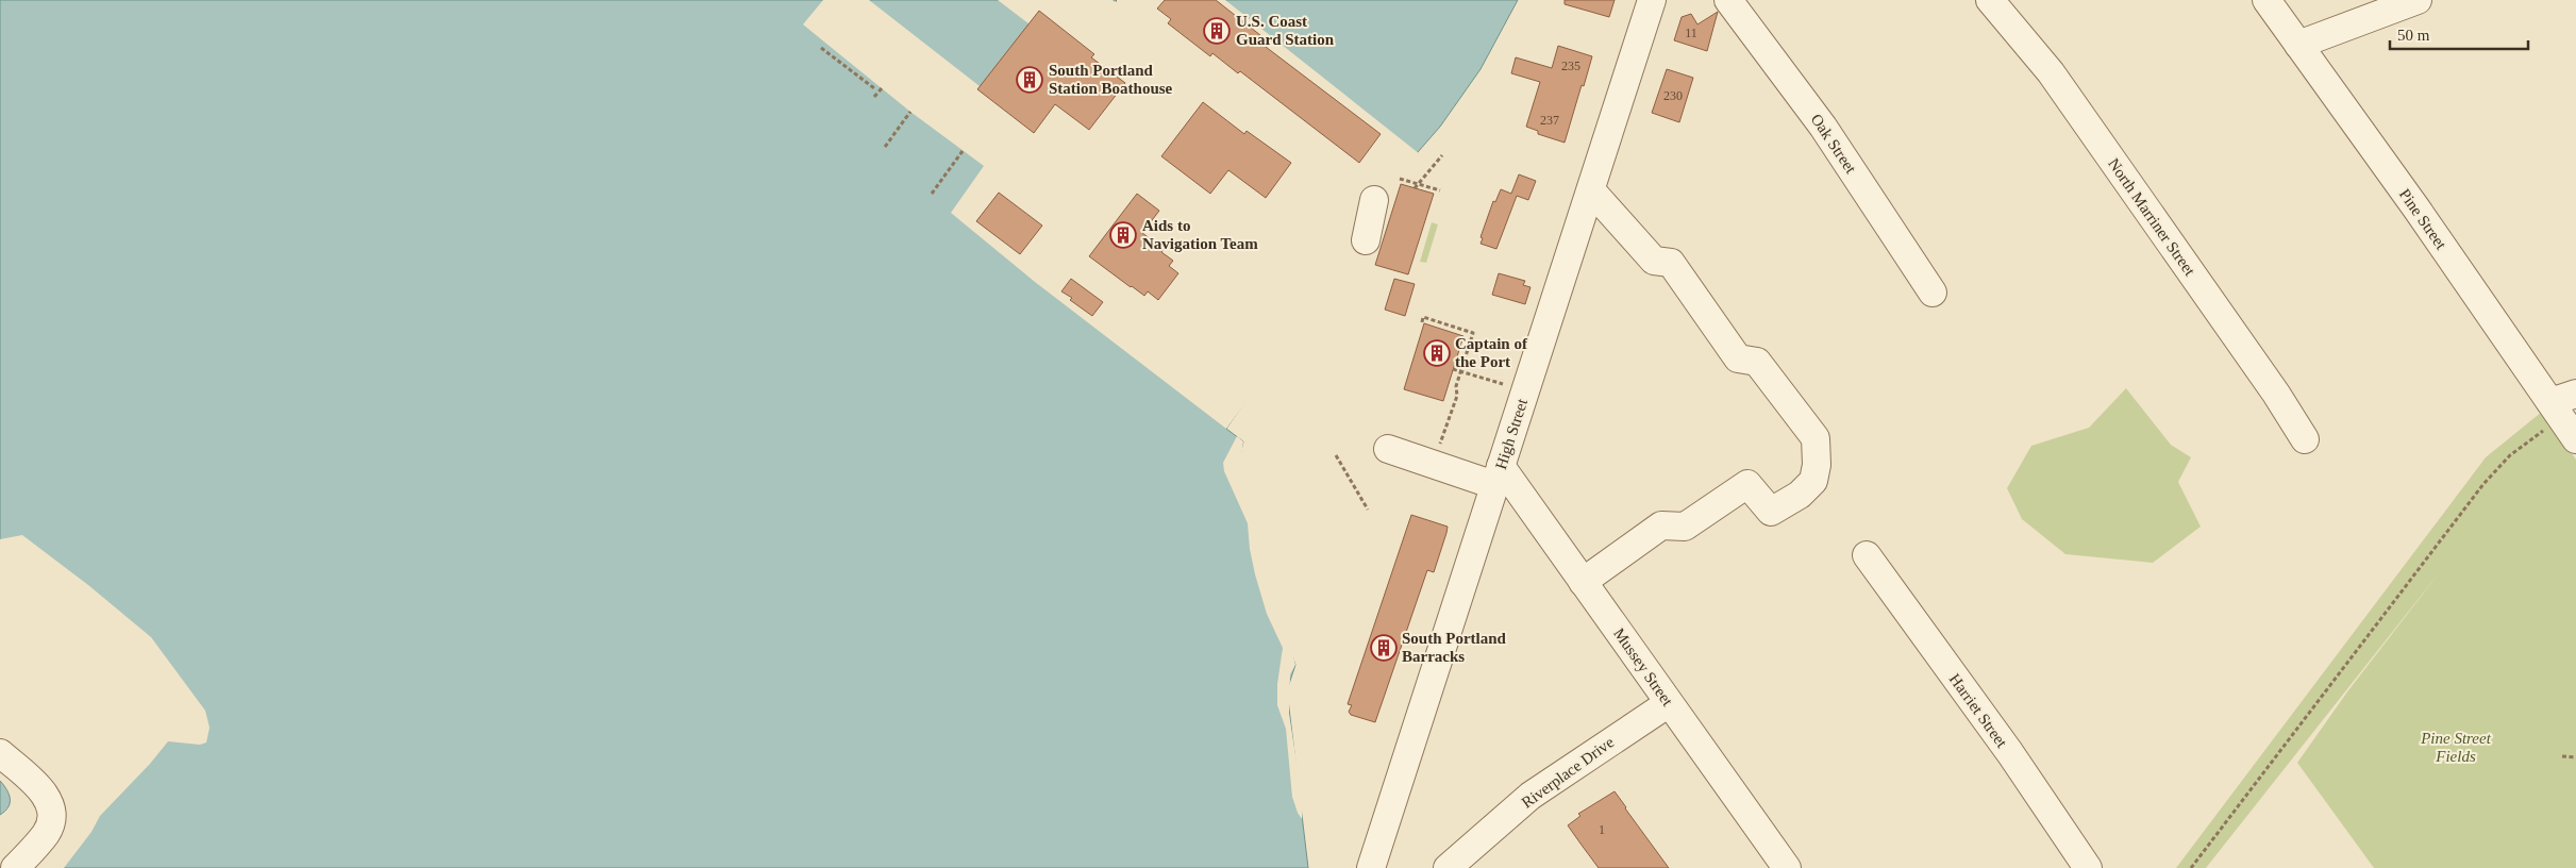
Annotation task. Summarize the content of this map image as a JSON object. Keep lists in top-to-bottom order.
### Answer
{
  "streets": {
    "street": [
      "Oak Street",
      "North Marriner Street",
      "Pine Street",
      "High Street",
      "Mussey Street",
      "Harriet Street",
      "Riverplace Drive"
    ]
  },
  "crossings": [
    ["High Street", "Mussey Street"],
    ["Mussey Street", "Riverplace Drive"]
  ],
  "parks": ["Pine Street Fields"],
  "places": {
    "building": [
      "U.S. Coast Guard Station",
      "South Portland Station Boathouse",
      "Aids to Navigation Team",
      "Captain of the Port",
      "South Portland Barracks"
    ]
  },
  "house_numbers": [
    "11",
    "235",
    "230",
    "237",
    "1"
  ],
  "scale_bar": "50 m"
}
